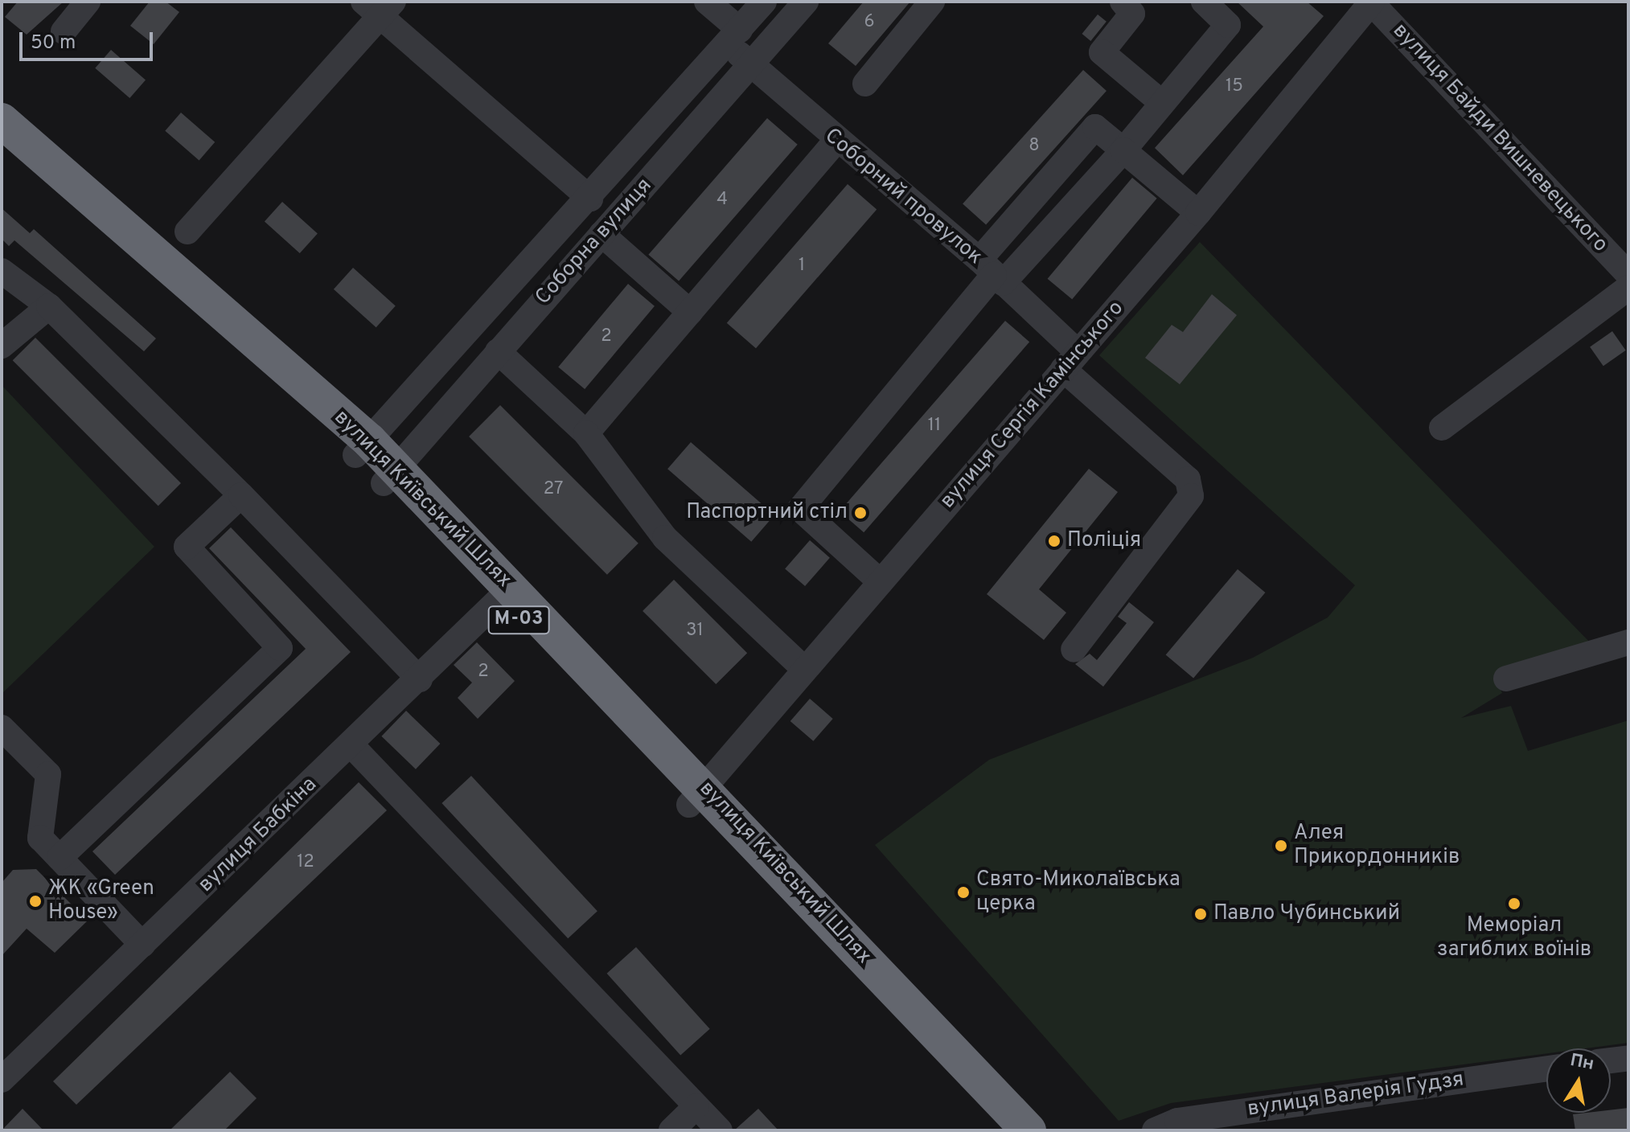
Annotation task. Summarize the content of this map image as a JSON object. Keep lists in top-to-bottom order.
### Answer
{
  "streets": {
    "highway": ["вулиця Київський Шлях", "М-03"],
    "street": [
      "вулиця Байди Вишневецького",
      "Соборний провулок",
      "Соборна вулиця",
      "вулиця Сергія Камінського",
      "вулиця Бабкіна",
      "вулиця Валерія Гудзя"
    ]
  },
  "crossings": [
    ["вулиця Байди Вишневецького", "вулиця Сергія Камінського"],
    ["Соборний провулок", "Соборна вулиця"],
    ["Соборний провулок", "вулиця Сергія Камінського"],
    ["Соборна вулиця", "вулиця Київський Шлях"],
    ["вулиця Сергія Камінського", "вулиця Київський Шлях"],
    ["вулиця Київський Шлях", "вулиця Бабкіна"]
  ],
  "places": [
    "Паспортний стіл",
    "Поліція",
    "Алея Прикордонників",
    "Свято-Миколаївська церка",
    "ЖК «Green House»",
    "Меморіал загиблих воїнів",
    "Павло Чубинський"
  ],
  "house_numbers": [
    "6",
    "15",
    "8",
    "4",
    "1",
    "2",
    "11",
    "27",
    "31",
    "2",
    "12"
  ],
  "scale_bar": "50 m",
  "north": "top"
}
